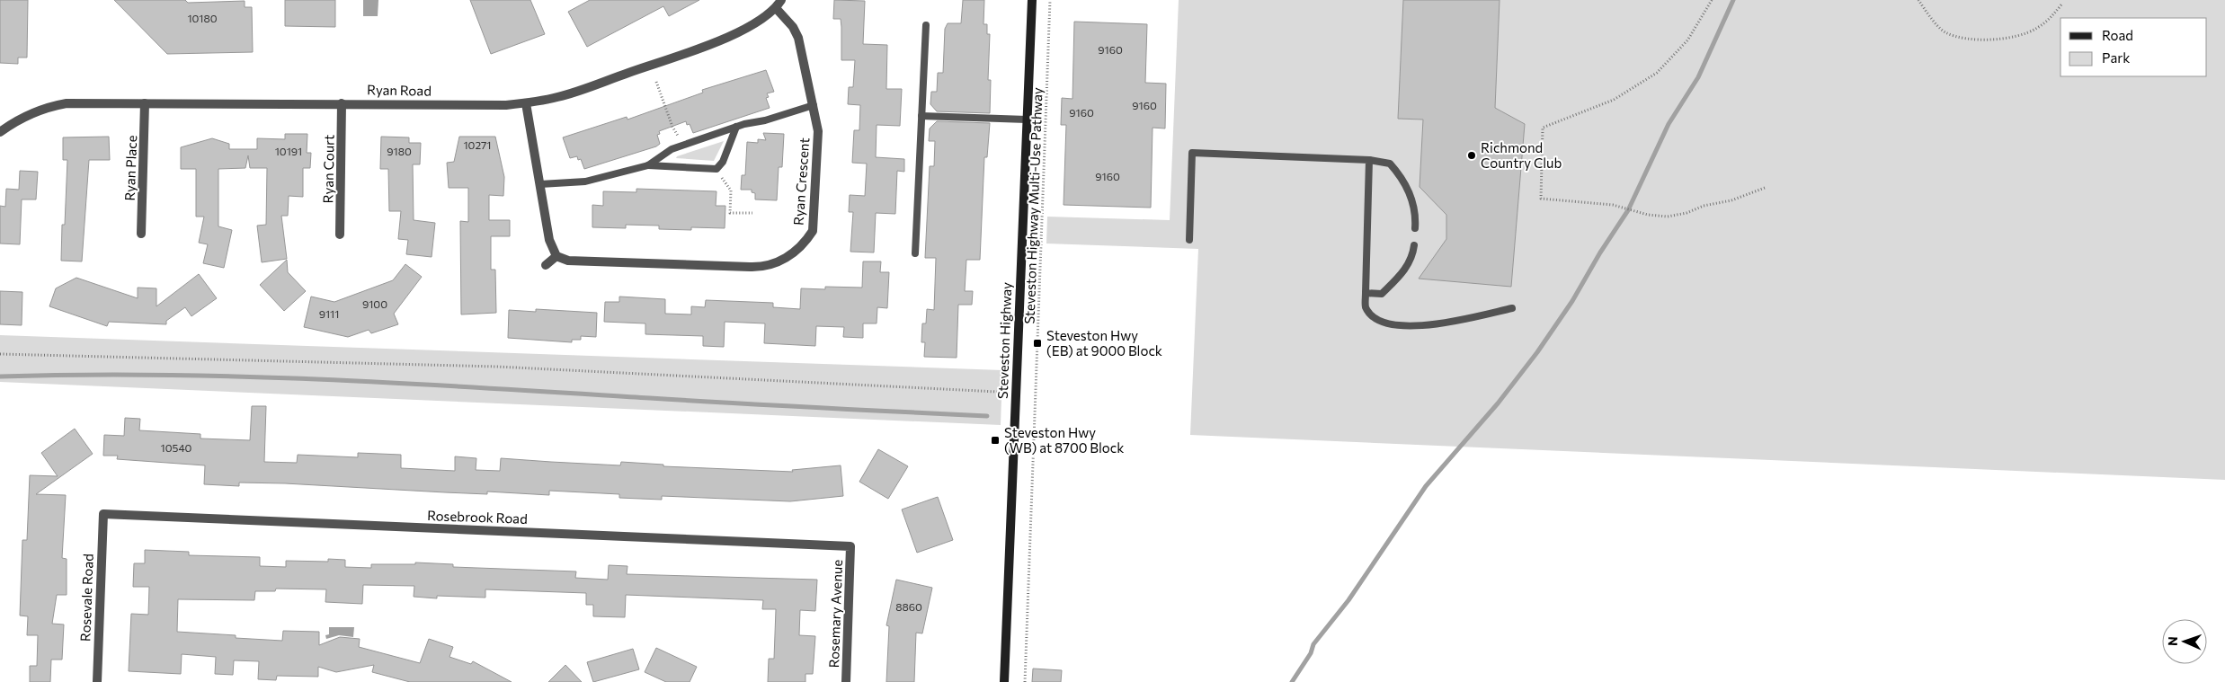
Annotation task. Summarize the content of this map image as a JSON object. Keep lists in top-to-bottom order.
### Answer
{
  "streets": {
    "main road": ["Steveston Highway"],
    "street": [
      "Ryan Road",
      "Ryan Place",
      "Ryan Court",
      "Ryan Crescent",
      "Rosebrook Road",
      "Rosevale Road",
      "Rosemary Avenue"
    ],
    "path": ["Steveston Highway Multi-Use Pathway"]
  },
  "crossings": [
    ["Ryan Road", "Ryan Place"],
    ["Ryan Road", "Ryan Court"],
    ["Ryan Road", "Ryan Crescent"],
    ["Rosebrook Road", "Rosevale Road"],
    ["Rosebrook Road", "Rosemary Avenue"]
  ],
  "places": {
    "other": ["Richmond Country Club"],
    "transit": ["Steveston Hwy (EB) at 9000 Block", "Steveston Hwy (WB) at 8700 Block"]
  },
  "house_numbers": [
    "10180",
    "9160",
    "9160",
    "9160",
    "10271",
    "10191",
    "9180",
    "9160",
    "9100",
    "9111",
    "10540",
    "8860"
  ],
  "legend": ["Road", "Park"],
  "north": "left"
}
